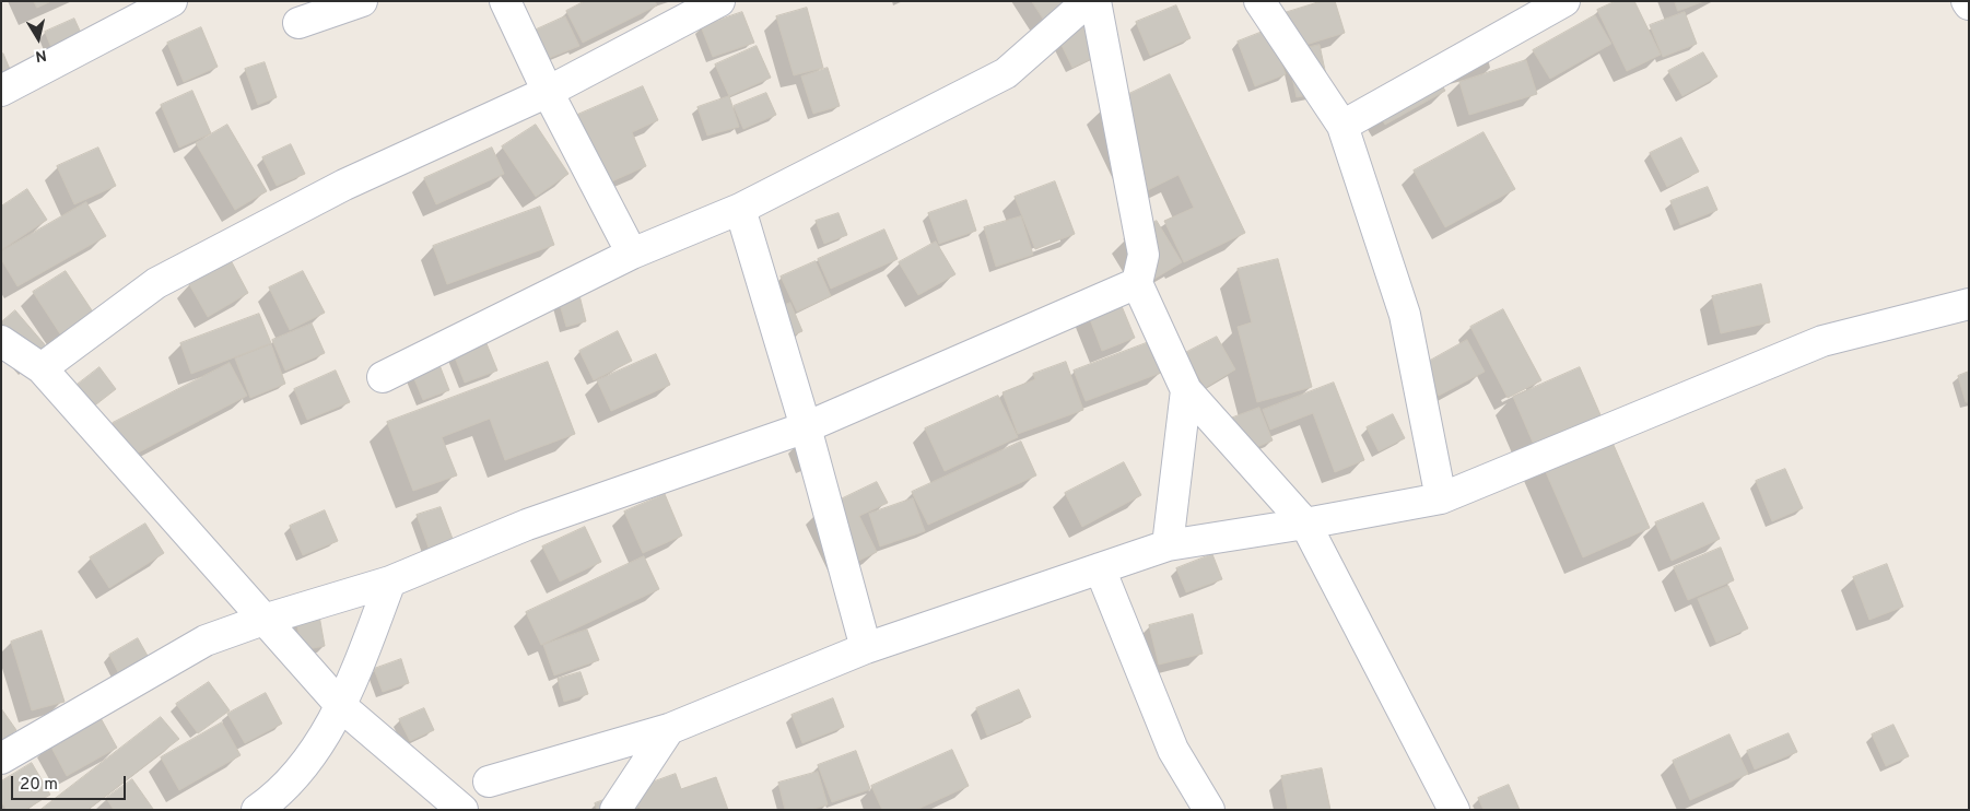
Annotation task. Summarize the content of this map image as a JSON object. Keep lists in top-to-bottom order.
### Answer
{
  "scale_bar": "20 m",
  "north": "bottom"
}
